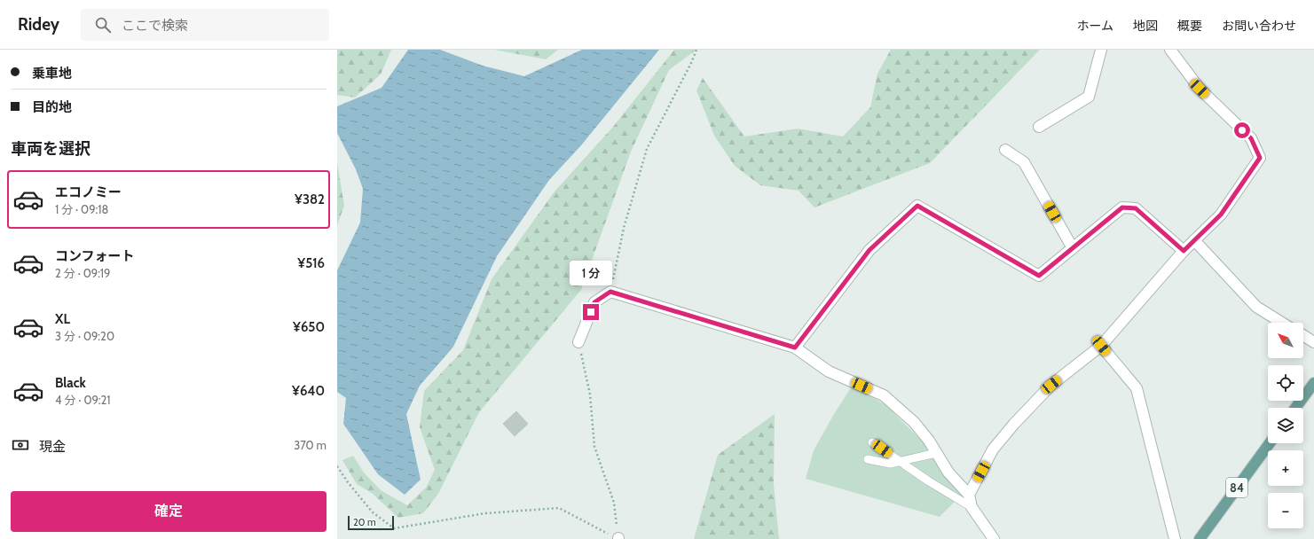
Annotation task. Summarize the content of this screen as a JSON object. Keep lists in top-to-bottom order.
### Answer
{
  "streets": {
    "main road": ["84"]
  },
  "scale_bar": "20 m",
  "north": "top left",
  "page": {
    "header": "Ridey",
    "search": "ここで検索",
    "nav": [
      "ホーム",
      "地図",
      "概要",
      "お問い合わせ"
    ],
    "banner": ["乗車地", "目的地"],
    "heading": "車両を選択",
    "list": [
      {
        "name": "エコノミー",
        "note": "1 分 · 09:18",
        "value": "¥382"
      },
      {
        "name": "コンフォート",
        "note": "2 分 · 09:19",
        "value": "¥516"
      },
      {
        "name": "XL",
        "note": "3 分 · 09:20",
        "value": "¥650"
      },
      {
        "name": "Black",
        "note": "4 分 · 09:21",
        "value": "¥640"
      }
    ],
    "bubble": "1 分",
    "map_buttons": ["+", "−"],
    "pay": ["現金", "370 m"],
    "buttons": "確定",
    "scale": "20 m"
  }
}
